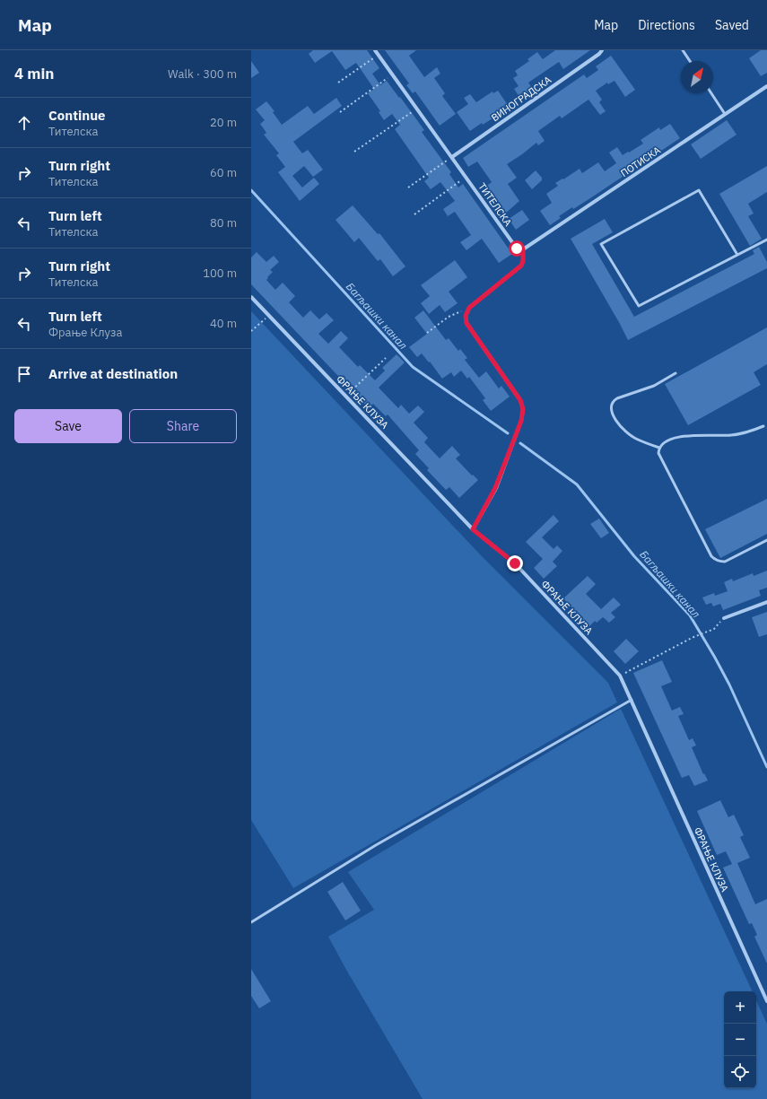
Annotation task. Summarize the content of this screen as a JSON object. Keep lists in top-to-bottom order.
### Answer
{
  "streets": {
    "street": [
      "ВИНОГРАДСКА",
      "ПОТИСКА",
      "ТИТЕЛСКА",
      "ФРАЊЕ КЛУЗА"
    ]
  },
  "crossings": [
    ["ВИНОГРАДСКА", "ТИТЕЛСКА"],
    ["ПОТИСКА", "ТИТЕЛСКА"]
  ],
  "water": ["Багљашки канал"],
  "north": "top right",
  "page": {
    "header": "Map",
    "nav": ["Map", "Directions", "Saved"],
    "heading": ["4 min", "Walk · 300 m"],
    "list": [
      ["Continue", "Тителска", "20 m"],
      ["Turn right", "Тителска", "60 m"],
      ["Turn left", "Тителска", "80 m"],
      ["Turn right", "Тителска", "100 m"],
      ["Turn left", "Фрање Клуза", "40 m"],
      "Arrive at destination"
    ],
    "buttons": ["Save", "Share"],
    "map_buttons": ["+", "−"]
  }
}
